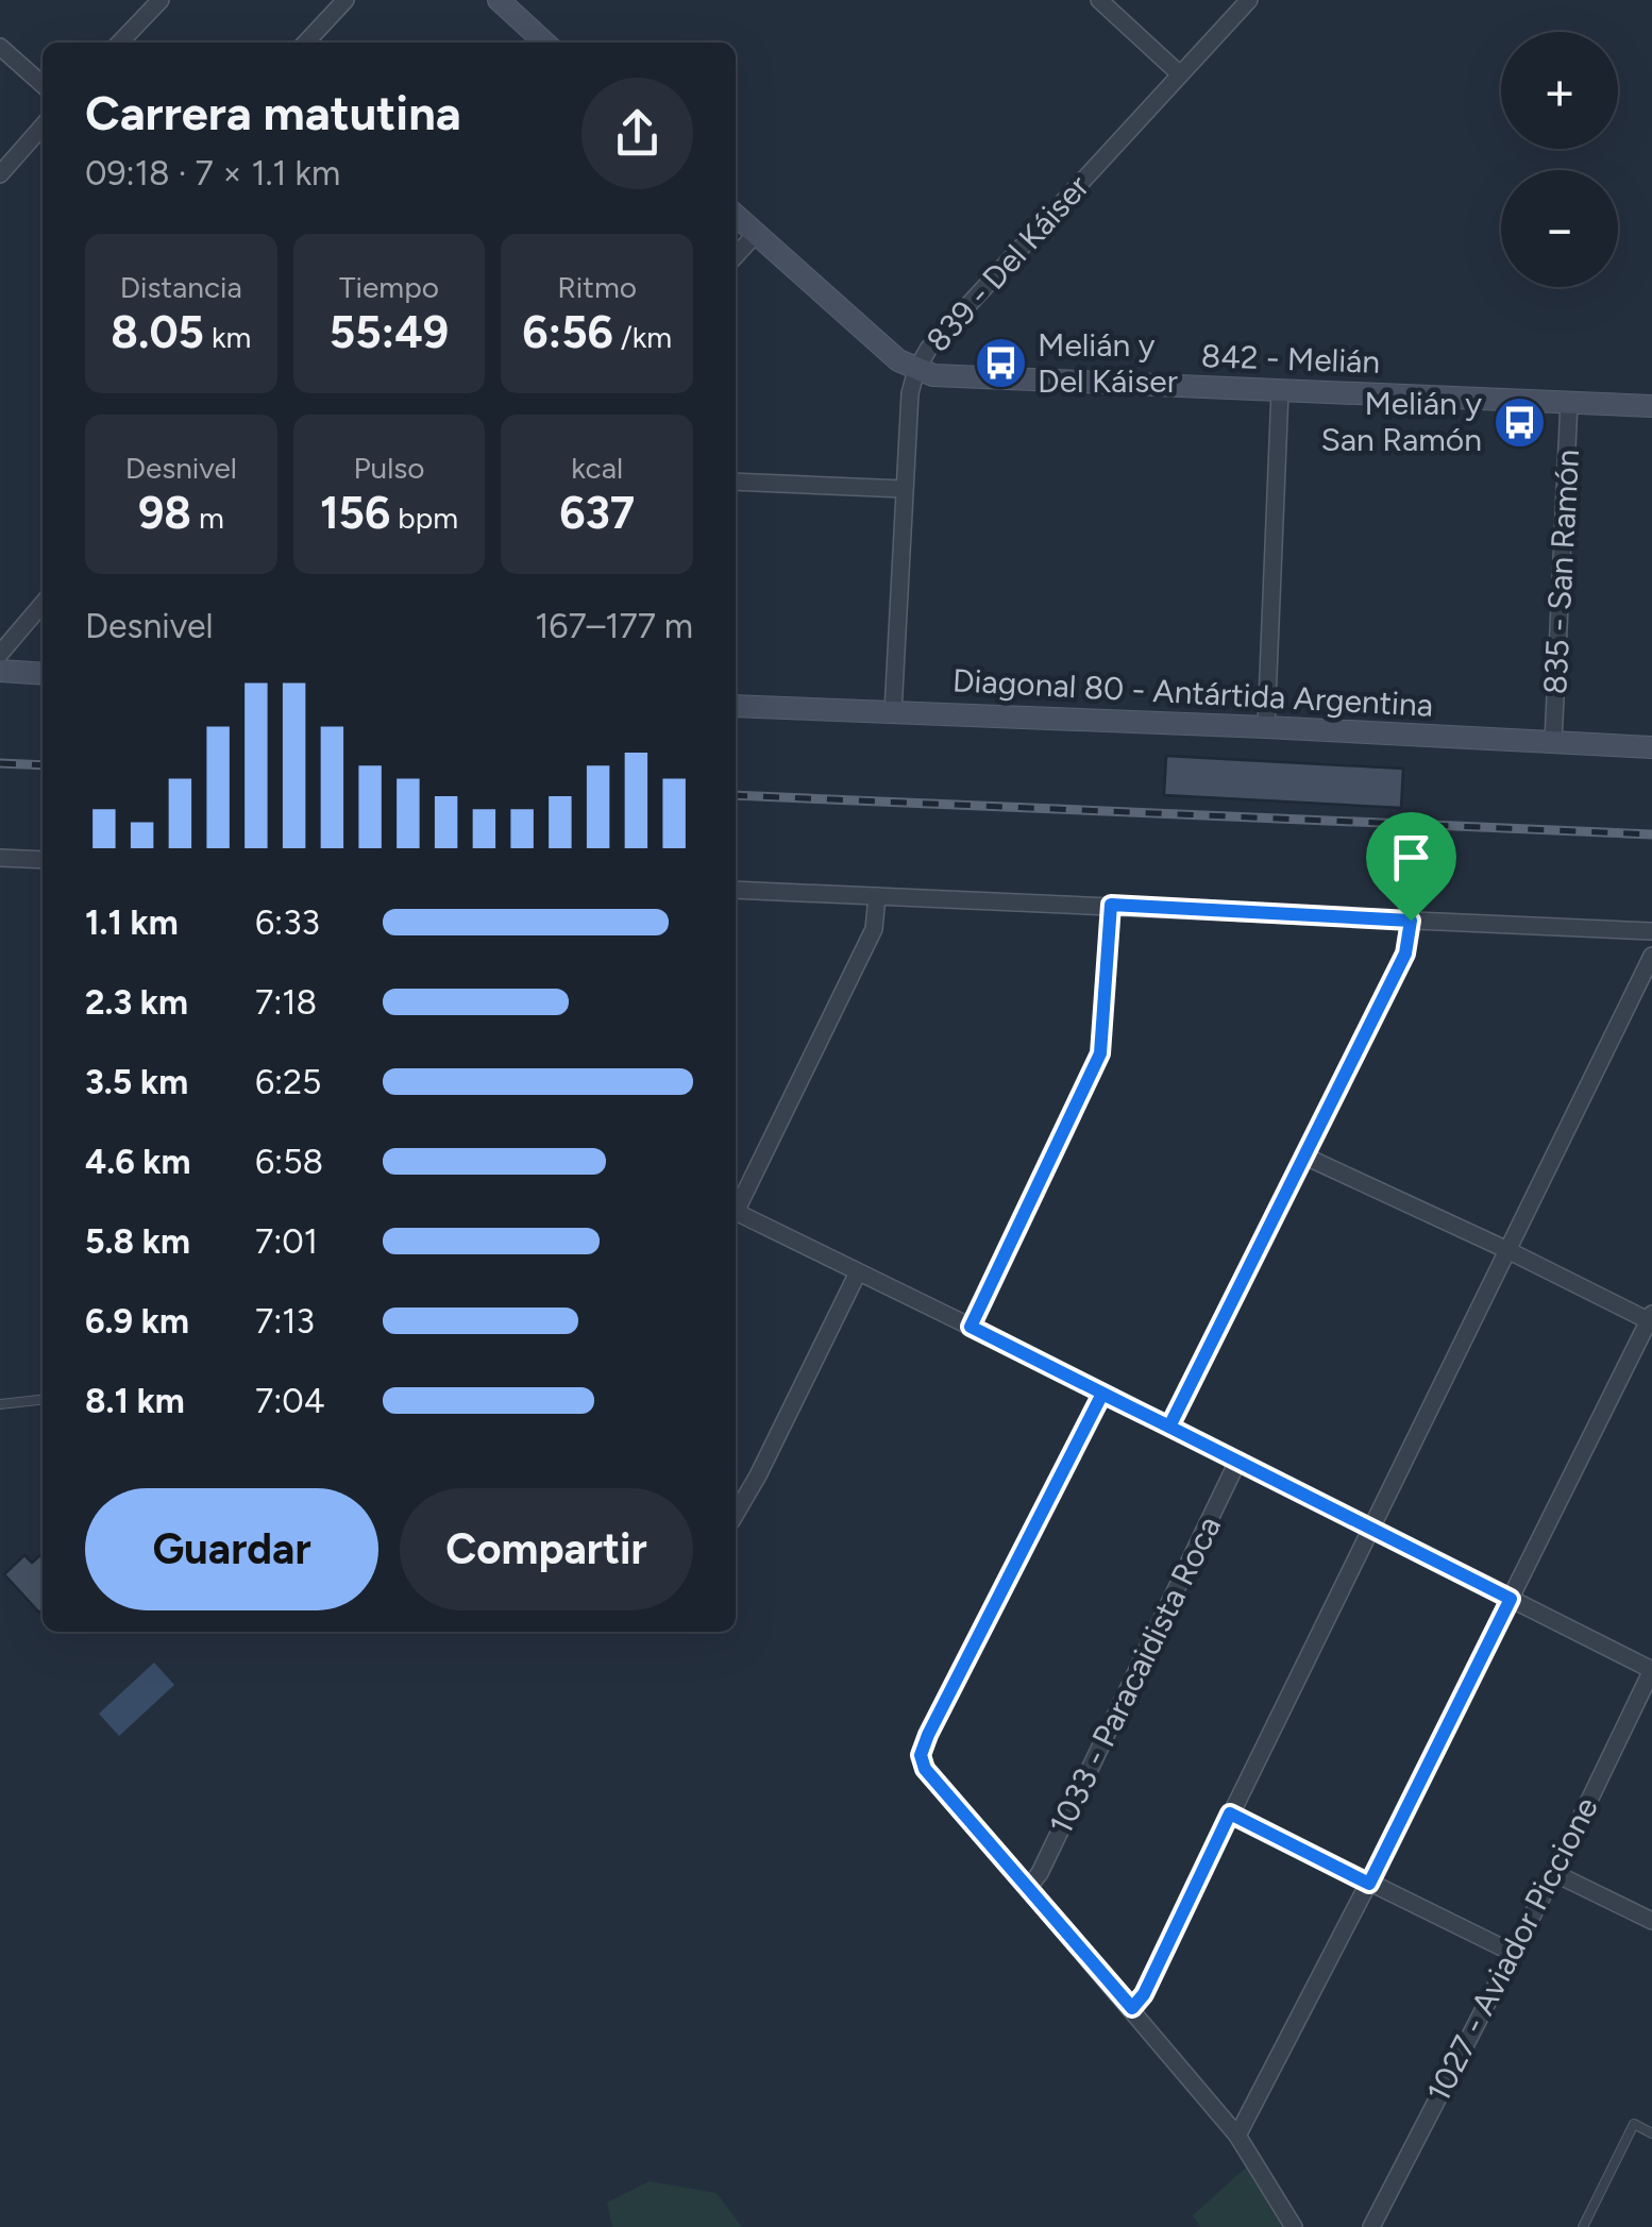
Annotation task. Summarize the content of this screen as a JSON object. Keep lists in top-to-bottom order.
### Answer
{
  "streets": {
    "street": [
      "839 - Del Káiser",
      "842 - Melián",
      "835 - San Ramón",
      "Diagonal 80 - Antártida Argentina",
      "1033 - Paracaidista Roca",
      "1027 - Aviador Piccione"
    ]
  },
  "crossings": [
    ["839 - Del Káiser", "842 - Melián"],
    ["839 - Del Káiser", "Diagonal 80 - Antártida Argentina"],
    ["842 - Melián", "835 - San Ramón"],
    ["835 - San Ramón", "Diagonal 80 - Antártida Argentina"]
  ],
  "places": {
    "bus stop": ["Melián y Del Káiser", "Melián y San Ramón"]
  },
  "page": {
    "map_buttons": ["+", "−"],
    "heading": ["Carrera matutina", "09:18 · 7 × 1.1 km"],
    "stats": [
      ["Distancia", "8.05 km"],
      ["Tiempo", "55:49"],
      ["Ritmo", "6:56 /km"],
      ["Desnivel", "98 m"],
      ["Pulso", "156 bpm"],
      ["kcal", "637"]
    ],
    "chart": ["Desnivel", "167–177 m"],
    "list": [
      {
        "name": "1.1 km",
        "note": "6:33"
      },
      {
        "name": "2.3 km",
        "note": "7:18"
      },
      {
        "name": "3.5 km",
        "note": "6:25"
      },
      {
        "name": "4.6 km",
        "note": "6:58"
      },
      {
        "name": "5.8 km",
        "note": "7:01"
      },
      {
        "name": "6.9 km",
        "note": "7:13"
      },
      {
        "name": "8.1 km",
        "note": "7:04"
      }
    ],
    "buttons": ["Guardar", "Compartir"]
  }
}
